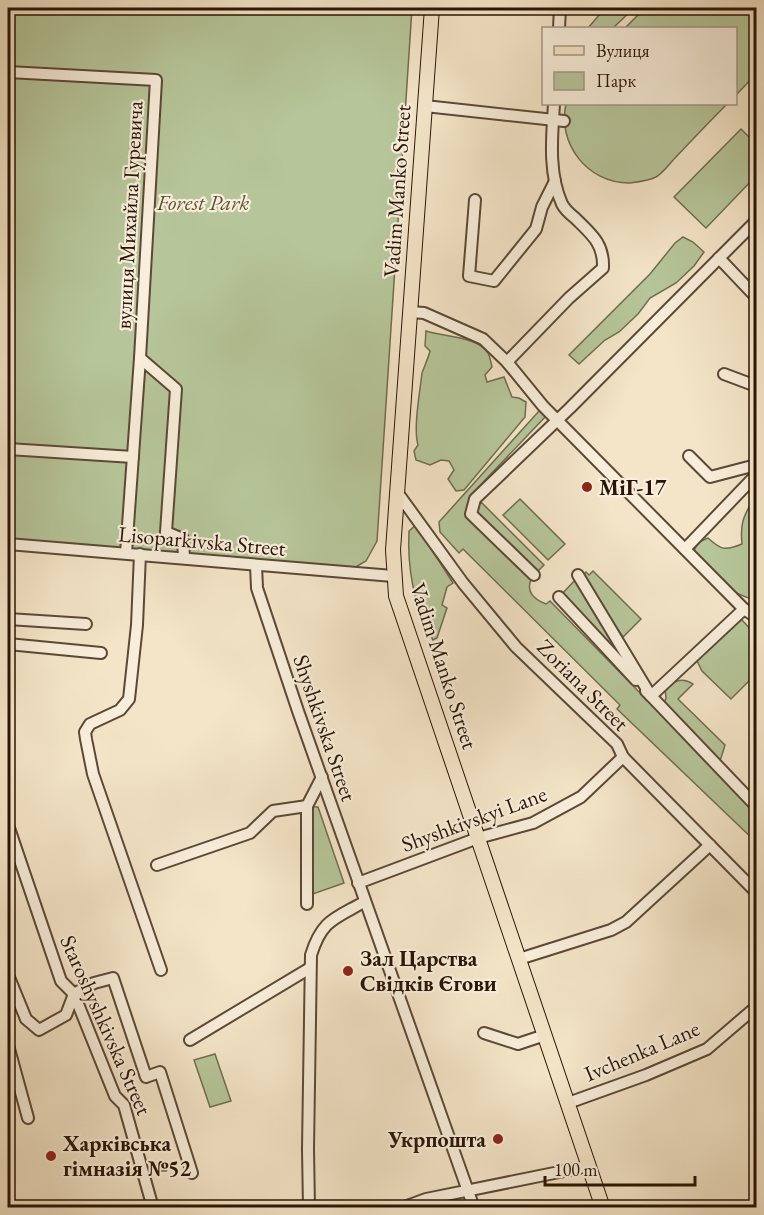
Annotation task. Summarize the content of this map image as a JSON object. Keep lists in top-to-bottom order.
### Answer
{
  "streets": {
    "main road": ["Vadim Manko Street"],
    "street": [
      "вулиця Михайла Гуревича",
      "Lisoparkivska Street",
      "Zoriana Street",
      "Shyshkivska Street",
      "Shyshkivskyi Lane",
      "Staroshyshkivska Street",
      "Ivchenka Lane"
    ]
  },
  "crossings": [
    ["Vadim Manko Street", "Lisoparkivska Street"],
    ["Vadim Manko Street", "Zoriana Street"],
    ["Vadim Manko Street", "Shyshkivskyi Lane"],
    ["Vadim Manko Street", "Ivchenka Lane"],
    ["вулиця Михайла Гуревича", "Lisoparkivska Street"],
    ["Lisoparkivska Street", "Shyshkivska Street"],
    ["Zoriana Street", "Shyshkivskyi Lane"],
    ["Shyshkivska Street", "Shyshkivskyi Lane"]
  ],
  "parks": ["Forest Park"],
  "places": [
    "МіГ-17",
    "Зал Царства Свідків Єгови",
    "Укрпошта",
    "Харківська гімназія №52"
  ],
  "legend": ["Вулиця", "Парк"],
  "scale_bar": "100 m"
}
